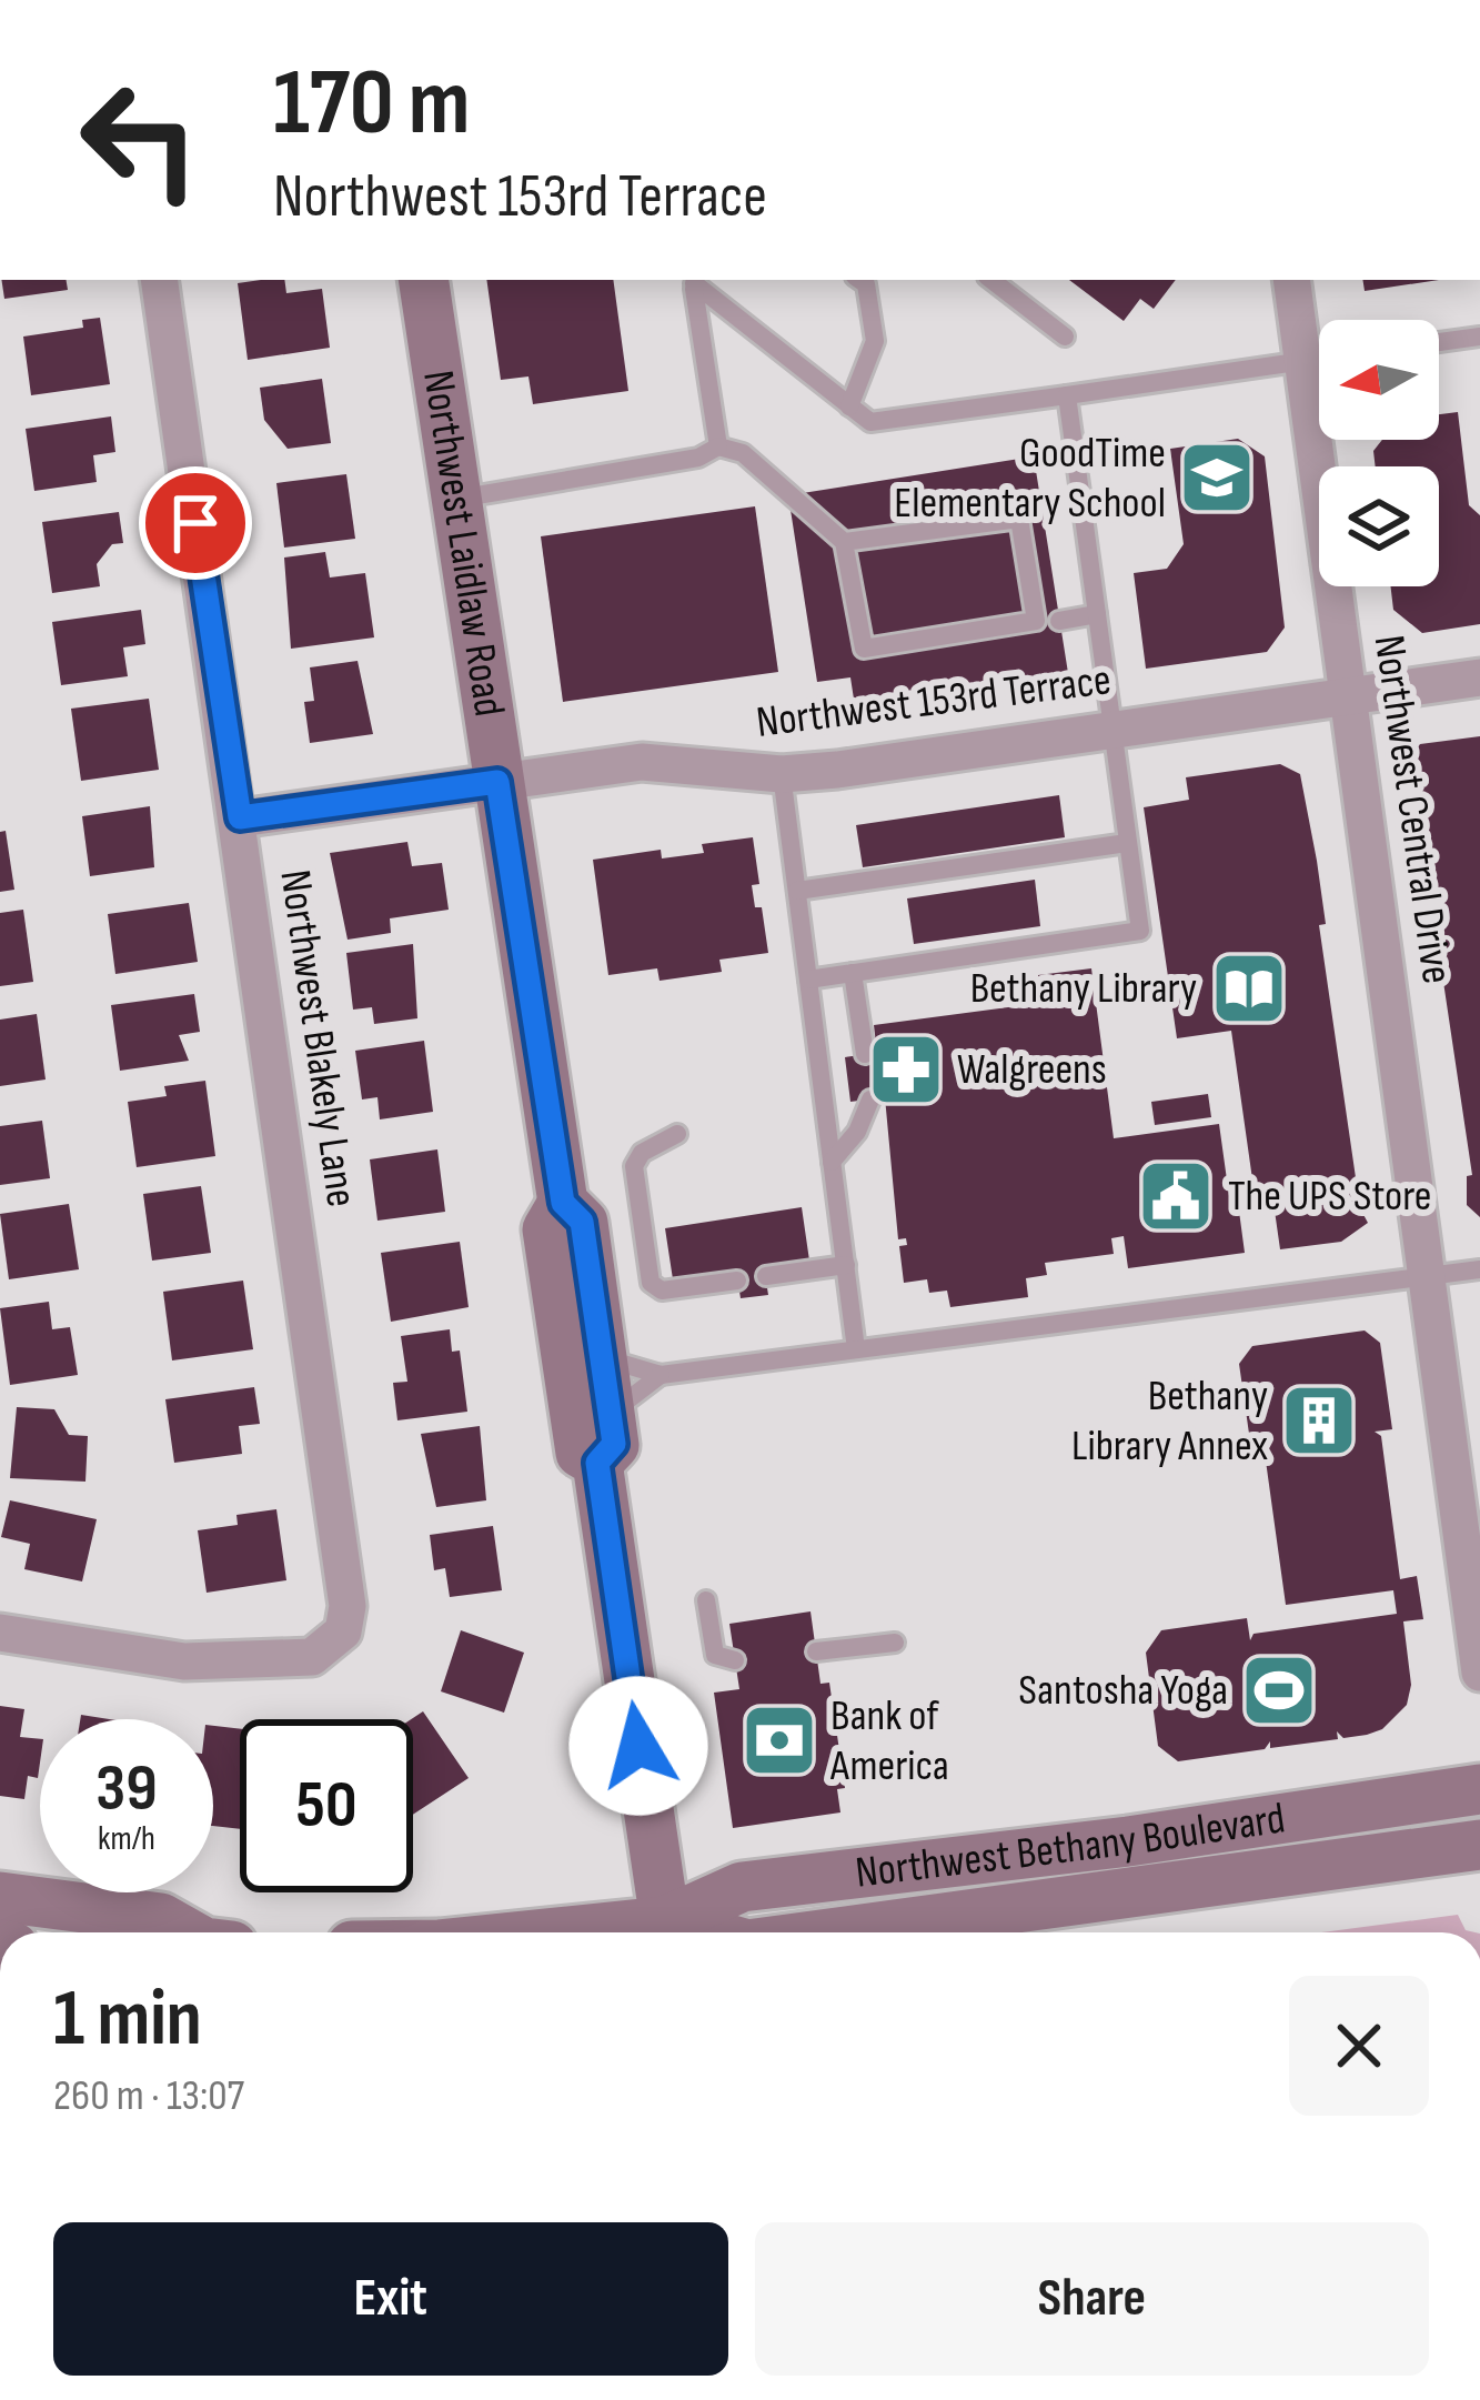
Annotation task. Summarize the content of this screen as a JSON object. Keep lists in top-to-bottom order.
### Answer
{
  "streets": {
    "main road": ["Northwest Laidlaw Road", "Northwest Bethany Boulevard"],
    "street": ["Northwest 153rd Terrace", "Northwest Central Drive", "Northwest Blakely Lane"]
  },
  "crossings": [
    ["Northwest Laidlaw Road", "Northwest 153rd Terrace"],
    ["Northwest 153rd Terrace", "Northwest Central Drive"],
    ["Northwest 153rd Terrace", "Northwest Blakely Lane"]
  ],
  "places": {
    "school or university": ["GoodTime Elementary School"],
    "library": ["Bethany Library"],
    "pharmacy": ["Walgreens"],
    "public building": ["The UPS Store"],
    "building": ["Bethany Library Annex"],
    "sports": ["Santosha Yoga"],
    "bank": ["Bank of America"]
  },
  "north": "left",
  "page": {
    "turn": ["170 m", "Northwest 153rd Terrace"],
    "speed": "39 km/h",
    "limit": "50",
    "heading": ["1 min", "260 m · 13:07"],
    "buttons": ["Exit", "Share"]
  }
}
